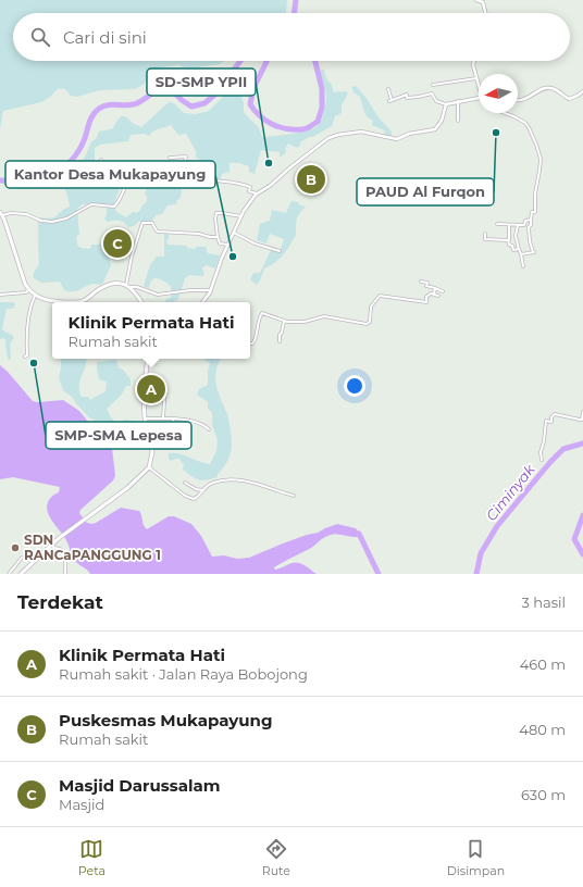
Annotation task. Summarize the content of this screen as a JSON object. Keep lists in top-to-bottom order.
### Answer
{
  "water": ["Ciminyak"],
  "places": [
    "PAUD Al Furqon",
    "SD-SMP YPII",
    "Kantor Desa Mukapayung",
    "SMP-SMA Lepesa",
    "SDN RANCaPANGGUNG 1"
  ],
  "north": "left",
  "page": {
    "search": "Cari di sini",
    "pins": ["B", "C", "A"],
    "popup": ["Klinik Permata Hati", "Rumah sakit"],
    "heading": ["Terdekat", "3 hasil"],
    "list": [
      {
        "mark": "A",
        "name": "Klinik Permata Hati",
        "note": "Rumah sakit · Jalan Raya Bobojong",
        "value": "460 m"
      },
      {
        "mark": "B",
        "name": "Puskesmas Mukapayung",
        "note": "Rumah sakit",
        "value": "480 m"
      },
      {
        "mark": "C",
        "name": "Masjid Darussalam",
        "note": "Masjid",
        "value": "630 m"
      }
    ],
    "nav": ["Peta", "Rute", "Disimpan"]
  }
}
